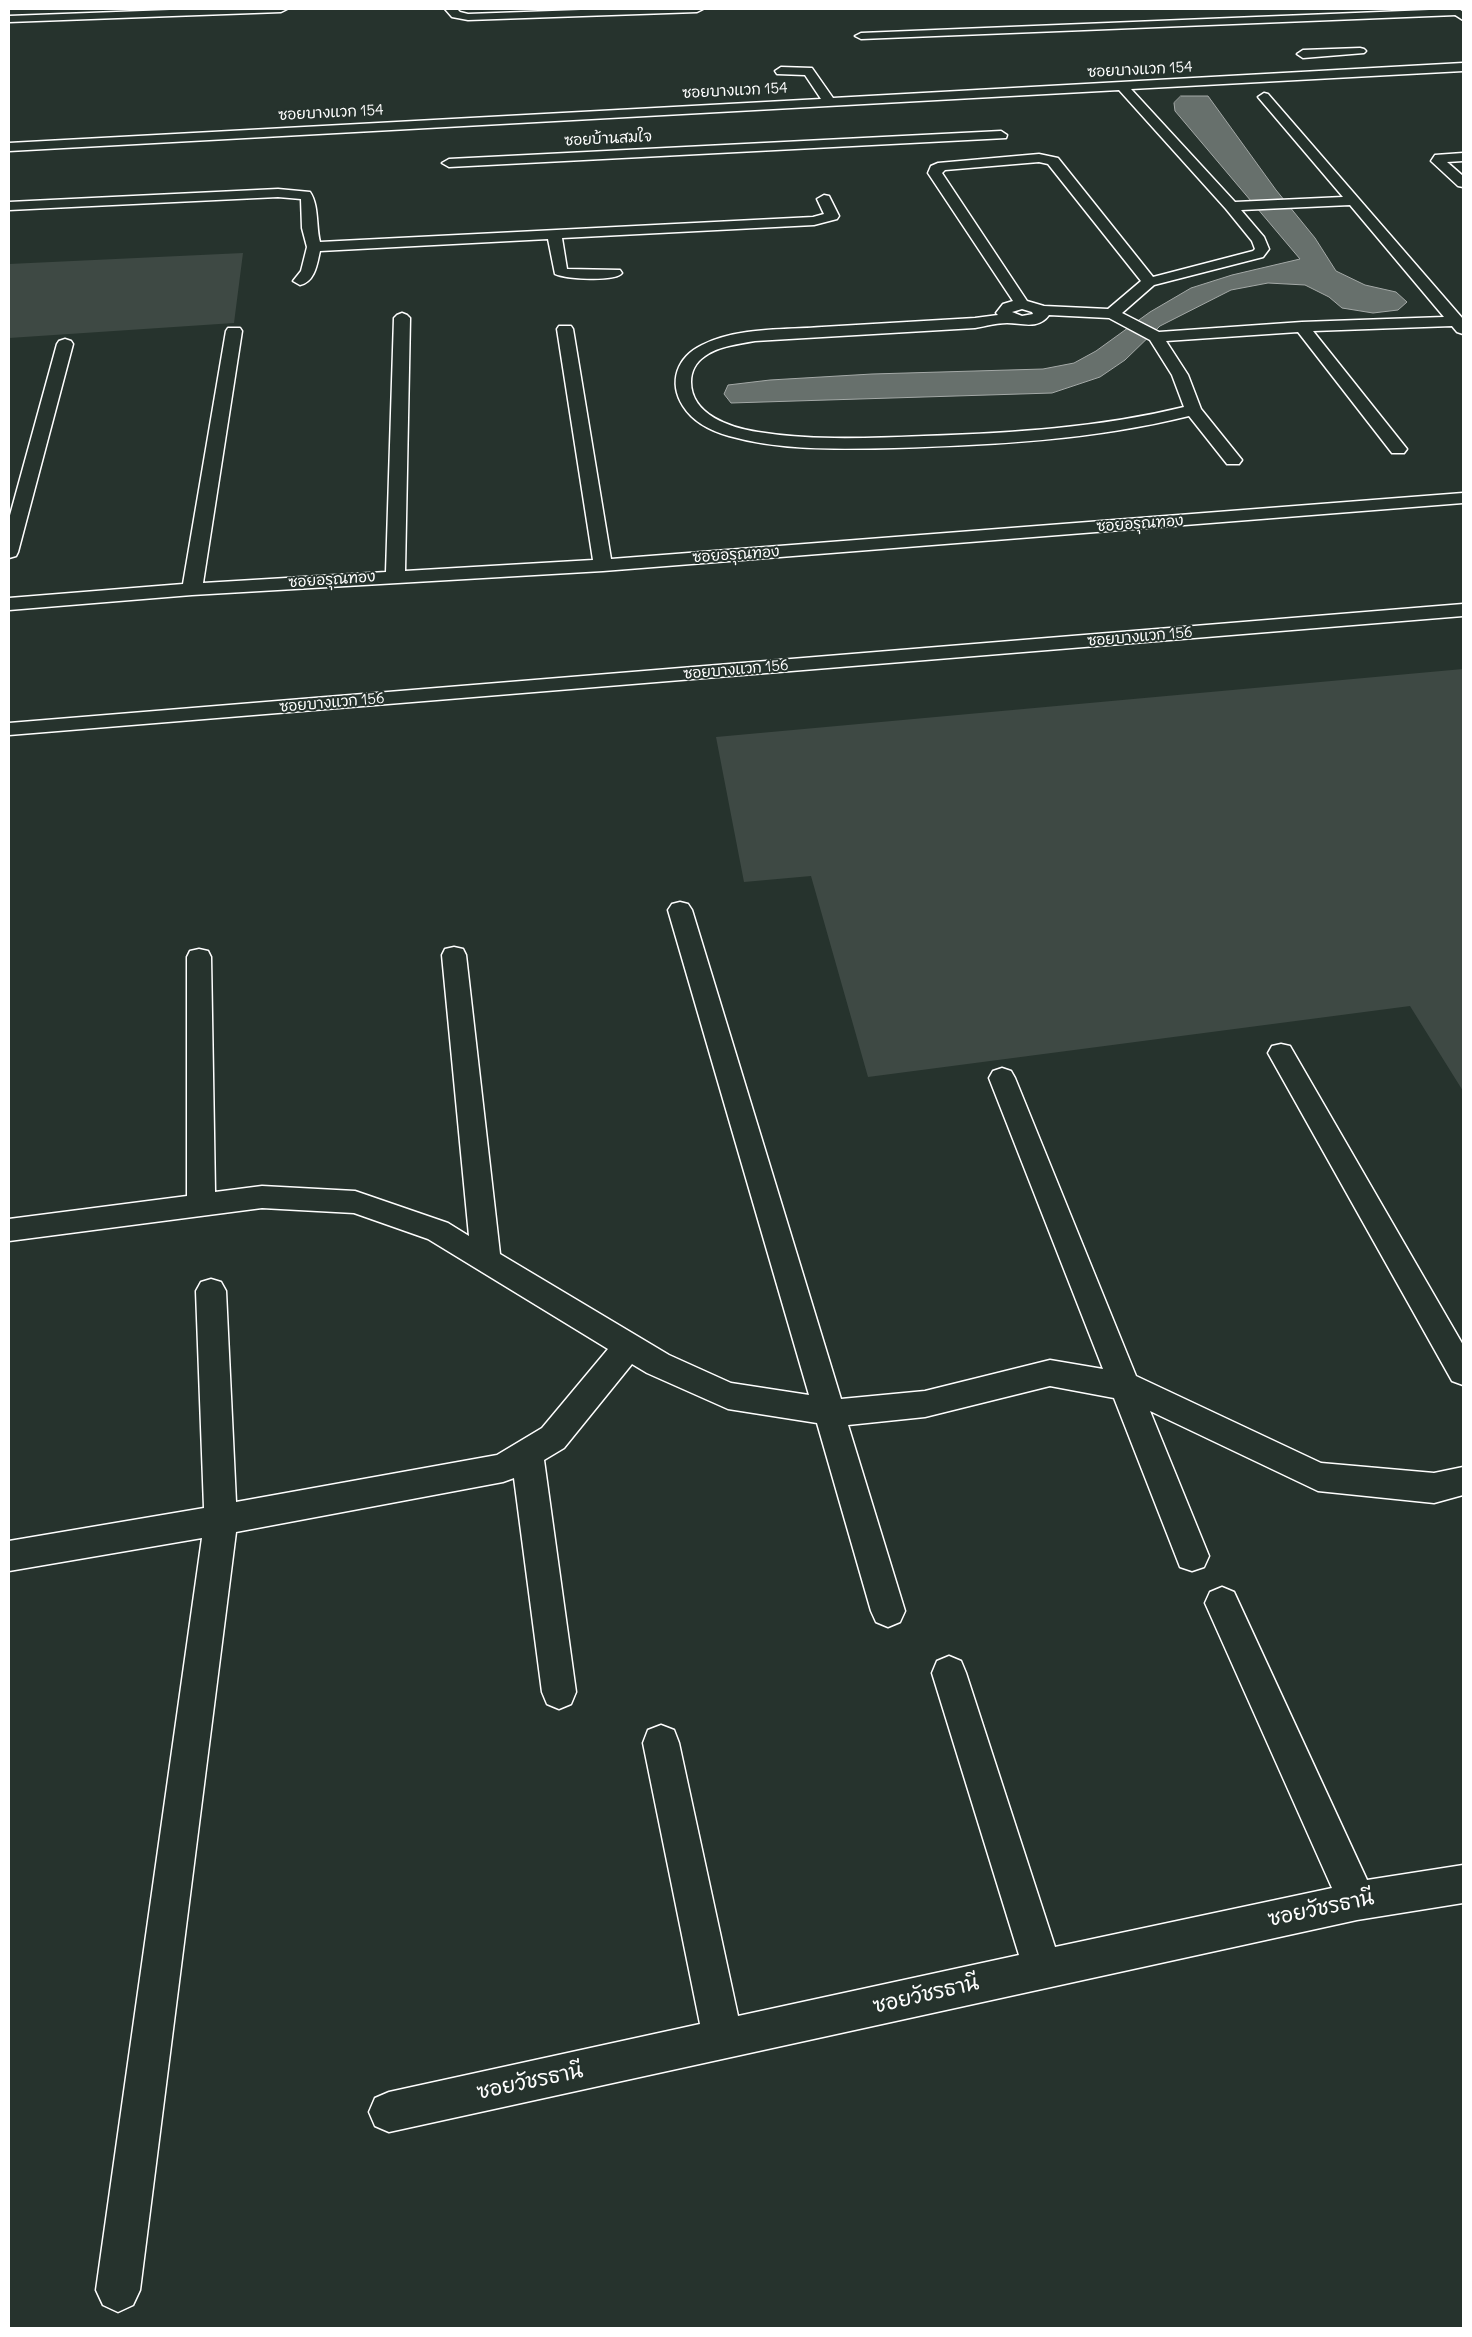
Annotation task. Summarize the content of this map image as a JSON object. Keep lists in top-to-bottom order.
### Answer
{
  "streets": {
    "street": [
      "ซอยบางแวก 154",
      "ซอยบ้านสมใจ",
      "ซอยอรุณทอง",
      "ซอยบางแวก 156",
      "ซอยวัชรธานี"
    ]
  }
}
